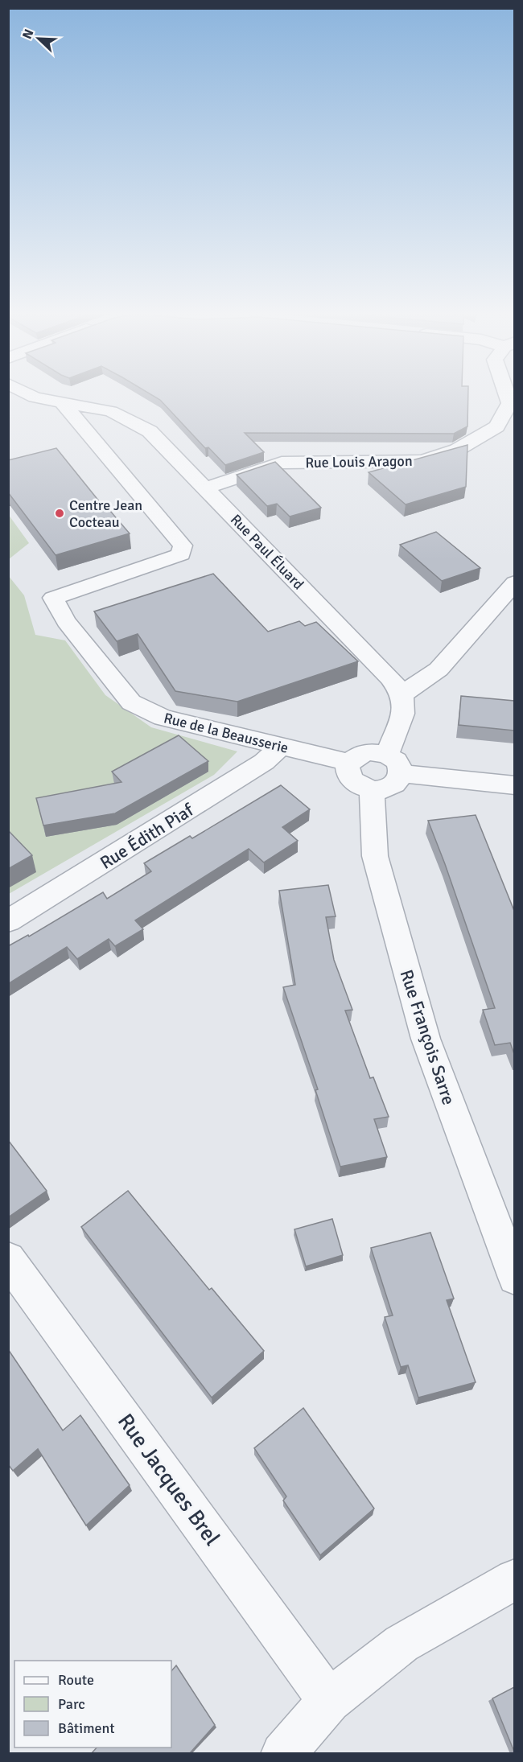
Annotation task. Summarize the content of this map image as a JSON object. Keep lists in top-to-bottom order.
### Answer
{
  "streets": {
    "street": [
      "Rue Louis Aragon",
      "Rue Paul Éluard",
      "Rue de la Beausserie",
      "Rue Édith Piaf",
      "Rue François Sarre",
      "Rue Jacques Brel"
    ]
  },
  "crossings": [
    ["Rue Louis Aragon", "Rue Paul Éluard"],
    ["Rue Paul Éluard", "Rue de la Beausserie"],
    ["Rue de la Beausserie", "Rue Édith Piaf"],
    ["Rue de la Beausserie", "Rue François Sarre"]
  ],
  "places": ["Centre Jean Cocteau"],
  "legend": ["Route", "Parc", "Bâtiment"],
  "north": "top left"
}
